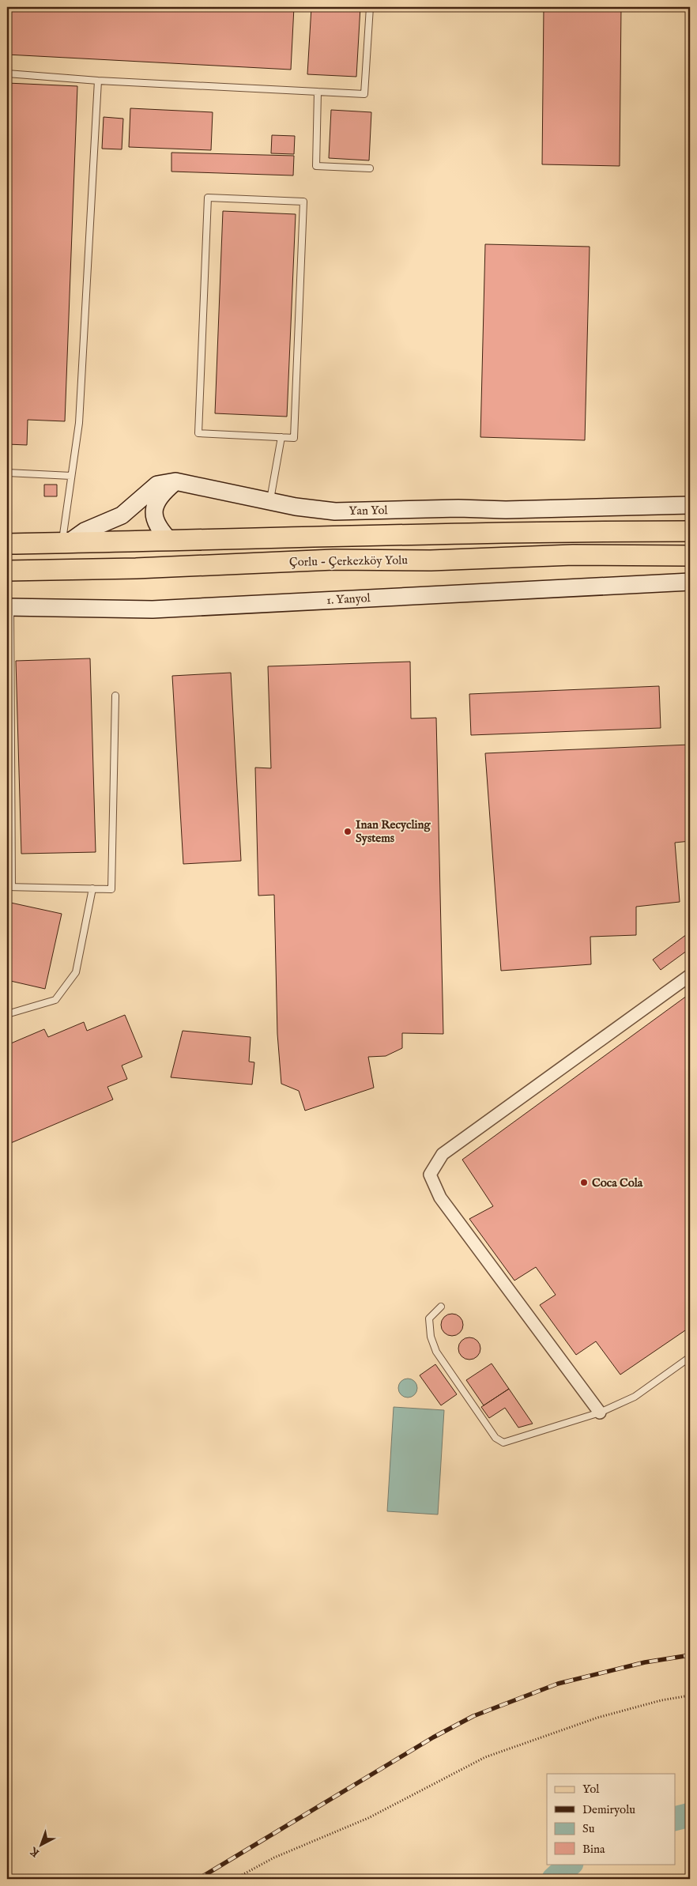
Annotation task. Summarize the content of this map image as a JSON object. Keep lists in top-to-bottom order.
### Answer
{
  "streets": {
    "main road": ["Yan Yol", "Çorlu - Çerkezköy Yolu", "1. Yanyol"]
  },
  "crossings": [
    ["Yan Yol", "Çorlu - Çerkezköy Yolu"]
  ],
  "places": ["Inan Recycling Systems", "Coca Cola"],
  "legend": [
    "Yol",
    "Demiryolu",
    "Su",
    "Bina"
  ],
  "north": "bottom left"
}
